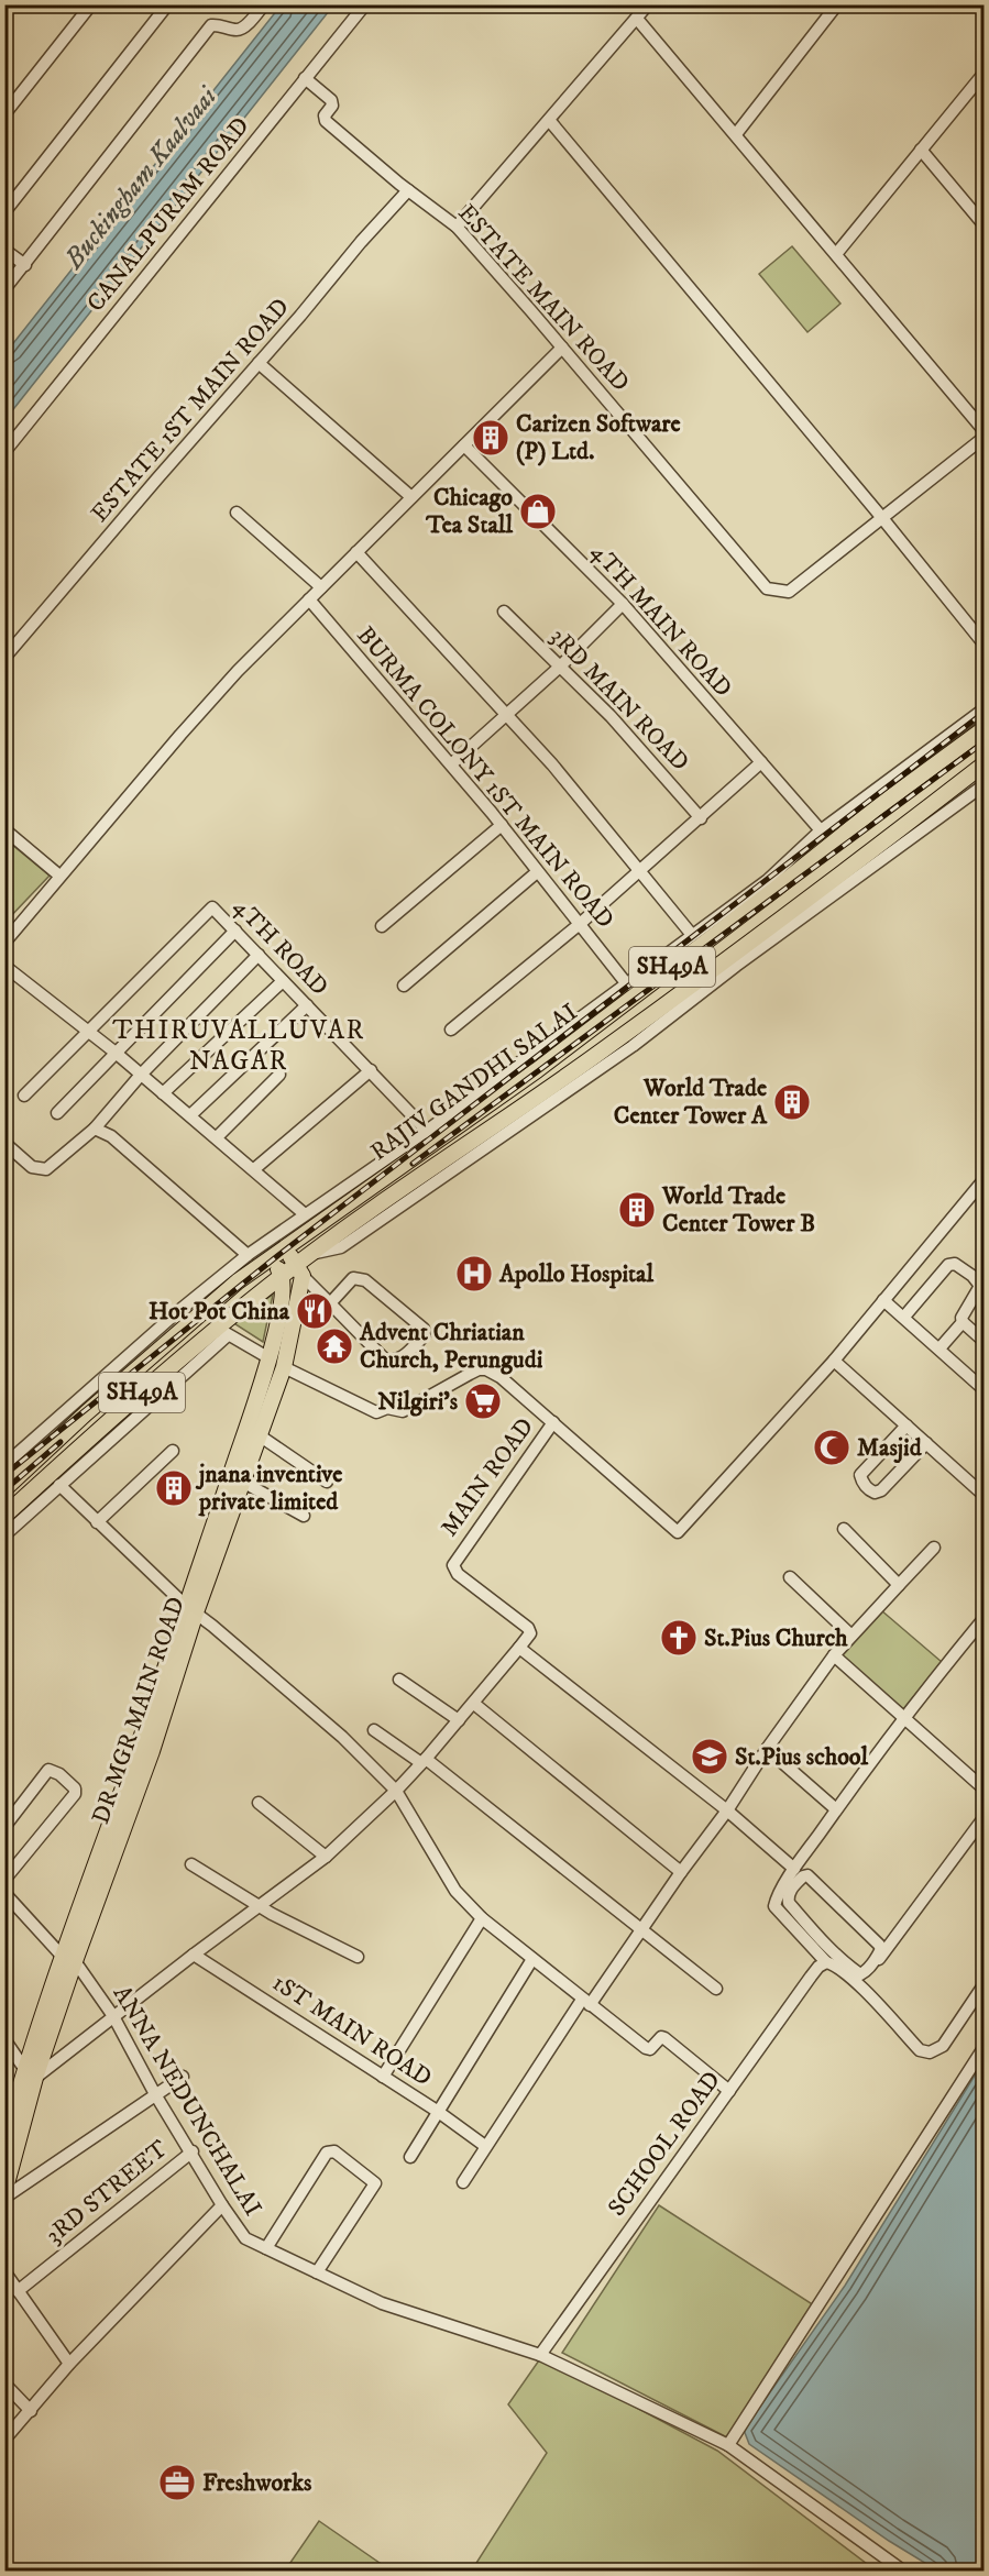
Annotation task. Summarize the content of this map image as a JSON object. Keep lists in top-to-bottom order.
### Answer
{
  "streets": {
    "main road": ["SH49A", "RAJIV GANDHI SALAI", "DR MGR MAIN ROAD"],
    "street": [
      "CANALPURAM ROAD",
      "ESTATE MAIN ROAD",
      "ESTATE 1ST MAIN ROAD",
      "4TH MAIN ROAD",
      "3RD MAIN ROAD",
      "BURMA COLONY 1ST MAIN ROAD",
      "4TH ROAD",
      "MAIN ROAD",
      "1ST MAIN ROAD",
      "ANNA NEDUNCHALAI",
      "SCHOOL ROAD",
      "3RD STREET"
    ]
  },
  "crossings": [
    ["CANALPURAM ROAD", "ESTATE MAIN ROAD"],
    ["ESTATE MAIN ROAD", "ESTATE 1ST MAIN ROAD"],
    ["4TH ROAD", "RAJIV GANDHI SALAI"],
    ["RAJIV GANDHI SALAI", "DR MGR MAIN ROAD"],
    ["DR MGR MAIN ROAD", "ANNA NEDUNCHALAI"],
    ["ANNA NEDUNCHALAI", "SCHOOL ROAD"],
    ["ANNA NEDUNCHALAI", "3RD STREET"]
  ],
  "districts": ["THIRUVALLUVAR NAGAR"],
  "water": ["Buckingham Kaalvaai"],
  "places": {
    "building": [
      "Carizen Software (P) Ltd.",
      "World Trade Center Tower A",
      "World Trade Center Tower B",
      "jnana inventive private limited"
    ],
    "shop": ["Chicago Tea Stall"],
    "hospital": ["Apollo Hospital"],
    "restaurant": ["Hot Pot China"],
    "temple": ["Advent Chriatian Church, Perungudi"],
    "supermarket": ["Nilgiri's"],
    "mosque": ["Masjid"],
    "church": ["St.Pius Church"],
    "school or university": ["St.Pius school"],
    "office": ["Freshworks"]
  }
}
